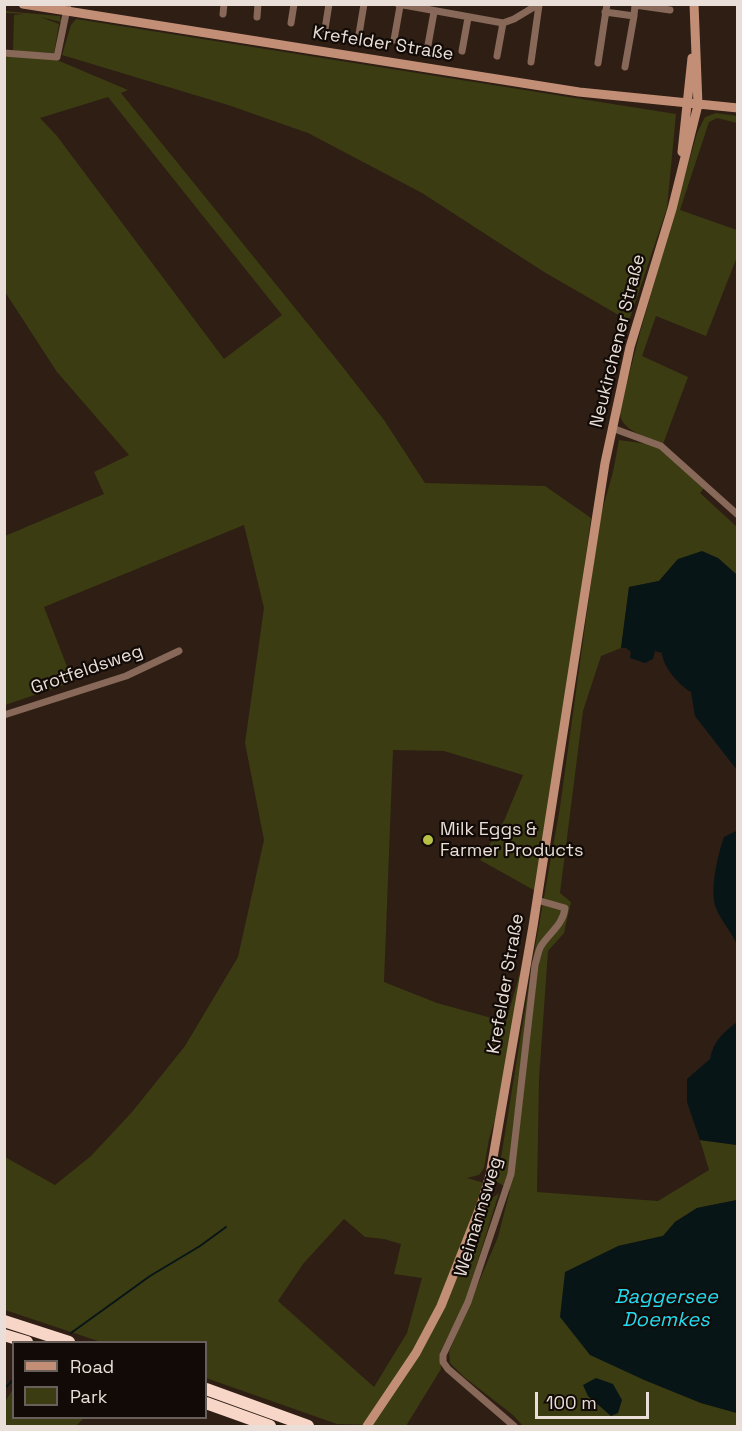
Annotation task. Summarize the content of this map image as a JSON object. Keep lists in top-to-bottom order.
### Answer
{
  "streets": {
    "main road": ["Krefelder Straße", "Neukirchener Straße"],
    "street": ["Grotfeldsweg", "Weimannsweg"]
  },
  "crossings": [
    ["Krefelder Straße", "Neukirchener Straße"],
    ["Krefelder Straße", "Weimannsweg"]
  ],
  "water": ["Baggersee Doemkes"],
  "places": ["Milk Eggs & Farmer Products"],
  "legend": ["Road", "Park"],
  "scale_bar": "100 m"
}
